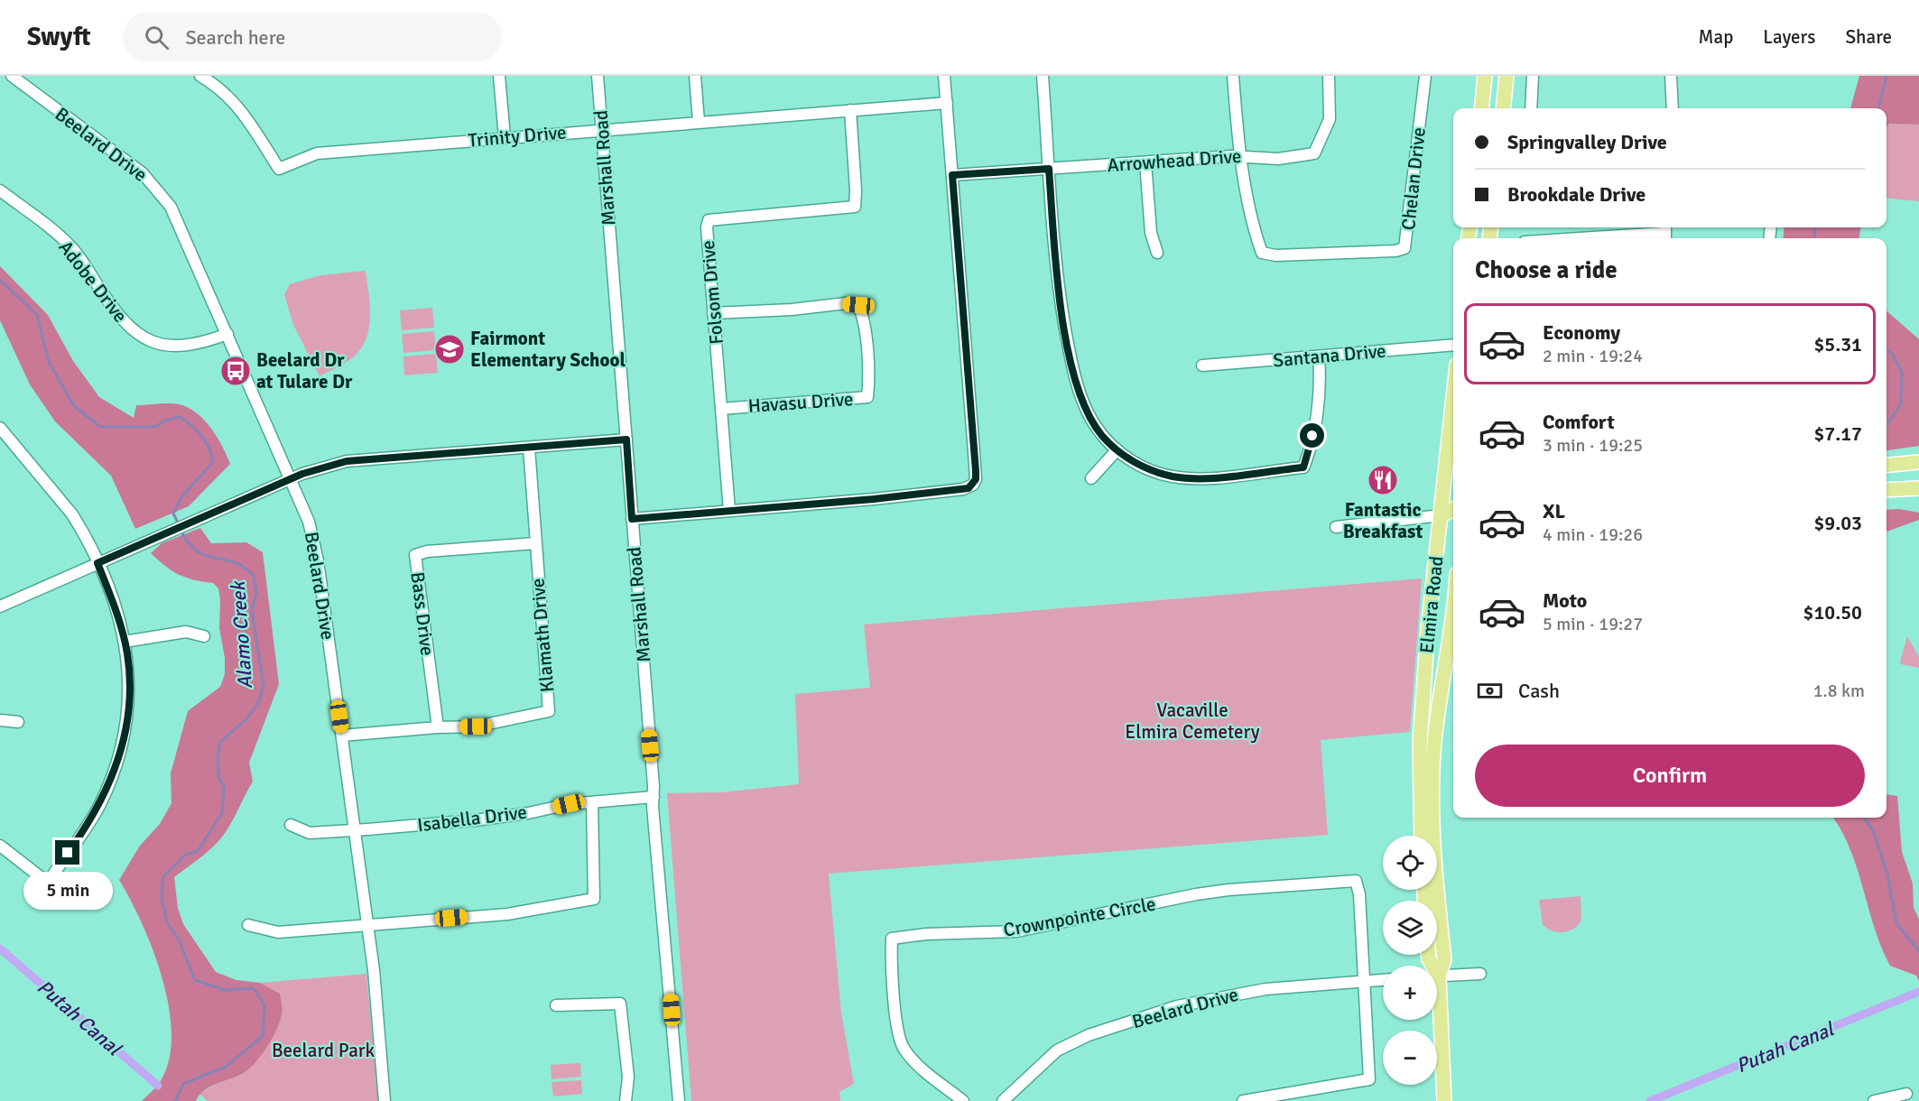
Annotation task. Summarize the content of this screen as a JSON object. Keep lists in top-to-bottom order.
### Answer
{
  "streets": {
    "main road": ["Elmira Road"],
    "street": [
      "Trinity Drive",
      "Beelard Drive",
      "Arrowhead Drive",
      "Marshall Road",
      "Chelan Drive",
      "Adobe Drive",
      "Folsom Drive",
      "Santana Drive",
      "Havasu Drive",
      "Bass Drive",
      "Klamath Drive",
      "Isabella Drive",
      "Crownpointe Circle"
    ]
  },
  "crossings": [
    ["Trinity Drive", "Marshall Road"],
    ["Trinity Drive", "Folsom Drive"],
    ["Beelard Drive", "Adobe Drive"],
    ["Beelard Drive", "Klamath Drive"],
    ["Beelard Drive", "Isabella Drive"],
    ["Beelard Drive", "Crownpointe Circle"],
    ["Arrowhead Drive", "Chelan Drive"],
    ["Marshall Road", "Isabella Drive"],
    ["Folsom Drive", "Havasu Drive"],
    ["Bass Drive", "Klamath Drive"]
  ],
  "water": ["Alamo Creek", "Putah Canal"],
  "parks": ["Vacaville Elmira Cemetery", "Beelard Park"],
  "places": {
    "school or university": ["Fairmont Elementary School"],
    "bus stop": ["Beelard Dr at Tulare Dr"],
    "restaurant": ["Fantastic Breakfast"]
  },
  "page": {
    "header": "Swyft",
    "search": "Search here",
    "nav": ["Map", "Layers", "Share"],
    "banner": ["Springvalley Drive", "Brookdale Drive"],
    "heading": "Choose a ride",
    "list": [
      {
        "name": "Economy",
        "note": "2 min · 19:24",
        "value": "$5.31"
      },
      {
        "name": "Comfort",
        "note": "3 min · 19:25",
        "value": "$7.17"
      },
      {
        "name": "XL",
        "note": "4 min · 19:26",
        "value": "$9.03"
      },
      {
        "name": "Moto",
        "note": "5 min · 19:27",
        "value": "$10.50"
      }
    ],
    "pay": ["Cash", "1.8 km"],
    "buttons": "Confirm",
    "map_buttons": ["+", "−"],
    "bubble": "5 min"
  }
}
